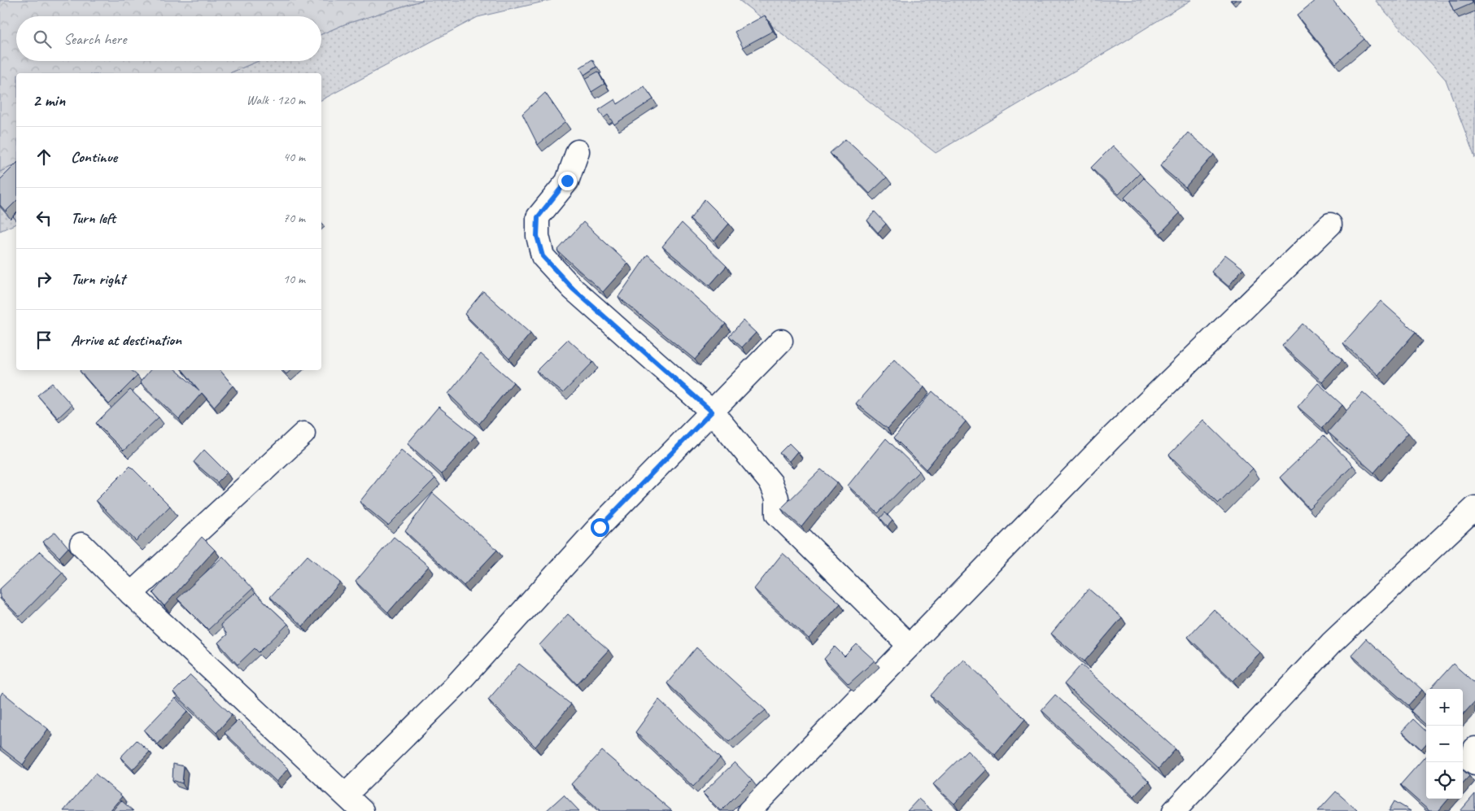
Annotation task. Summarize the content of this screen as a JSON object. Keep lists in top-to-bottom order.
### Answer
{
  "page": {
    "search": "Search here",
    "heading": ["2 min", "Walk · 120 m"],
    "list": [
      ["Continue", "40 m"],
      ["Turn left", "70 m"],
      ["Turn right", "10 m"],
      "Arrive at destination"
    ],
    "map_buttons": ["+", "−"]
  }
}
